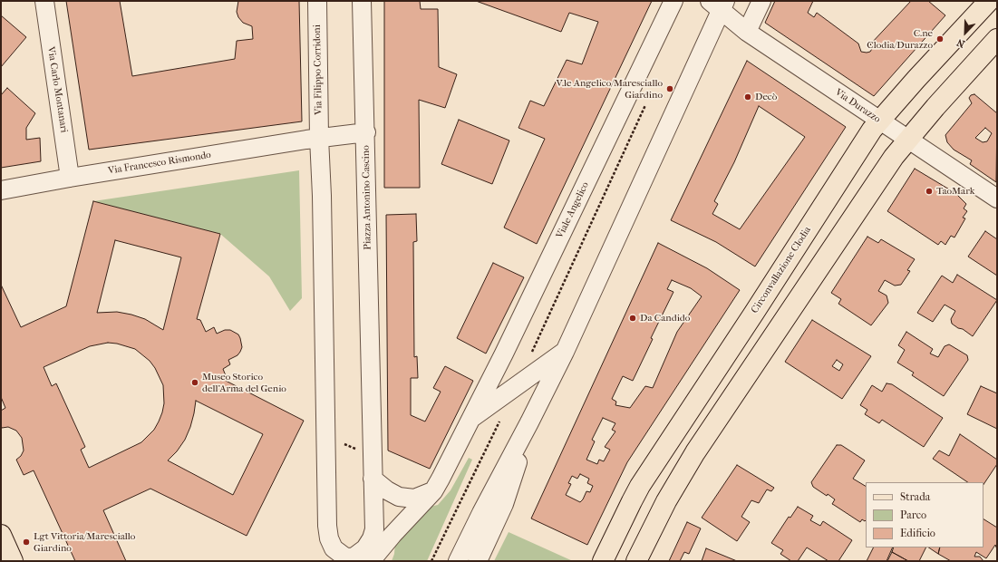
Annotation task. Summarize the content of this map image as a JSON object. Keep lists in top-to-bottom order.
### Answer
{
  "streets": {
    "main road": ["Circonvallazione Clodia"],
    "street": [
      "Via Filippo Corridoni",
      "Via Carlo Montanari",
      "Via Durazzo",
      "Via Francesco Rismondo",
      "Piazza Antonino Cascino",
      "Viale Angelico"
    ]
  },
  "crossings": [
    ["Via Filippo Corridoni", "Via Francesco Rismondo"],
    ["Via Filippo Corridoni", "Piazza Antonino Cascino"],
    ["Via Carlo Montanari", "Via Francesco Rismondo"],
    ["Via Durazzo", "Viale Angelico"],
    ["Via Durazzo", "Circonvallazione Clodia"],
    ["Via Francesco Rismondo", "Piazza Antonino Cascino"],
    ["Piazza Antonino Cascino", "Viale Angelico"]
  ],
  "places": [
    "C.ne Clodia/Durazzo",
    "V.le Angelico/Maresciallo Giardino",
    "Decò",
    "TaoMark",
    "Da Candido",
    "Museo Storico dell'Arma del Genio",
    "Lgt Vittoria/Maresciallo Giardino"
  ],
  "legend": ["Strada", "Parco", "Edificio"],
  "north": "bottom left"
}
